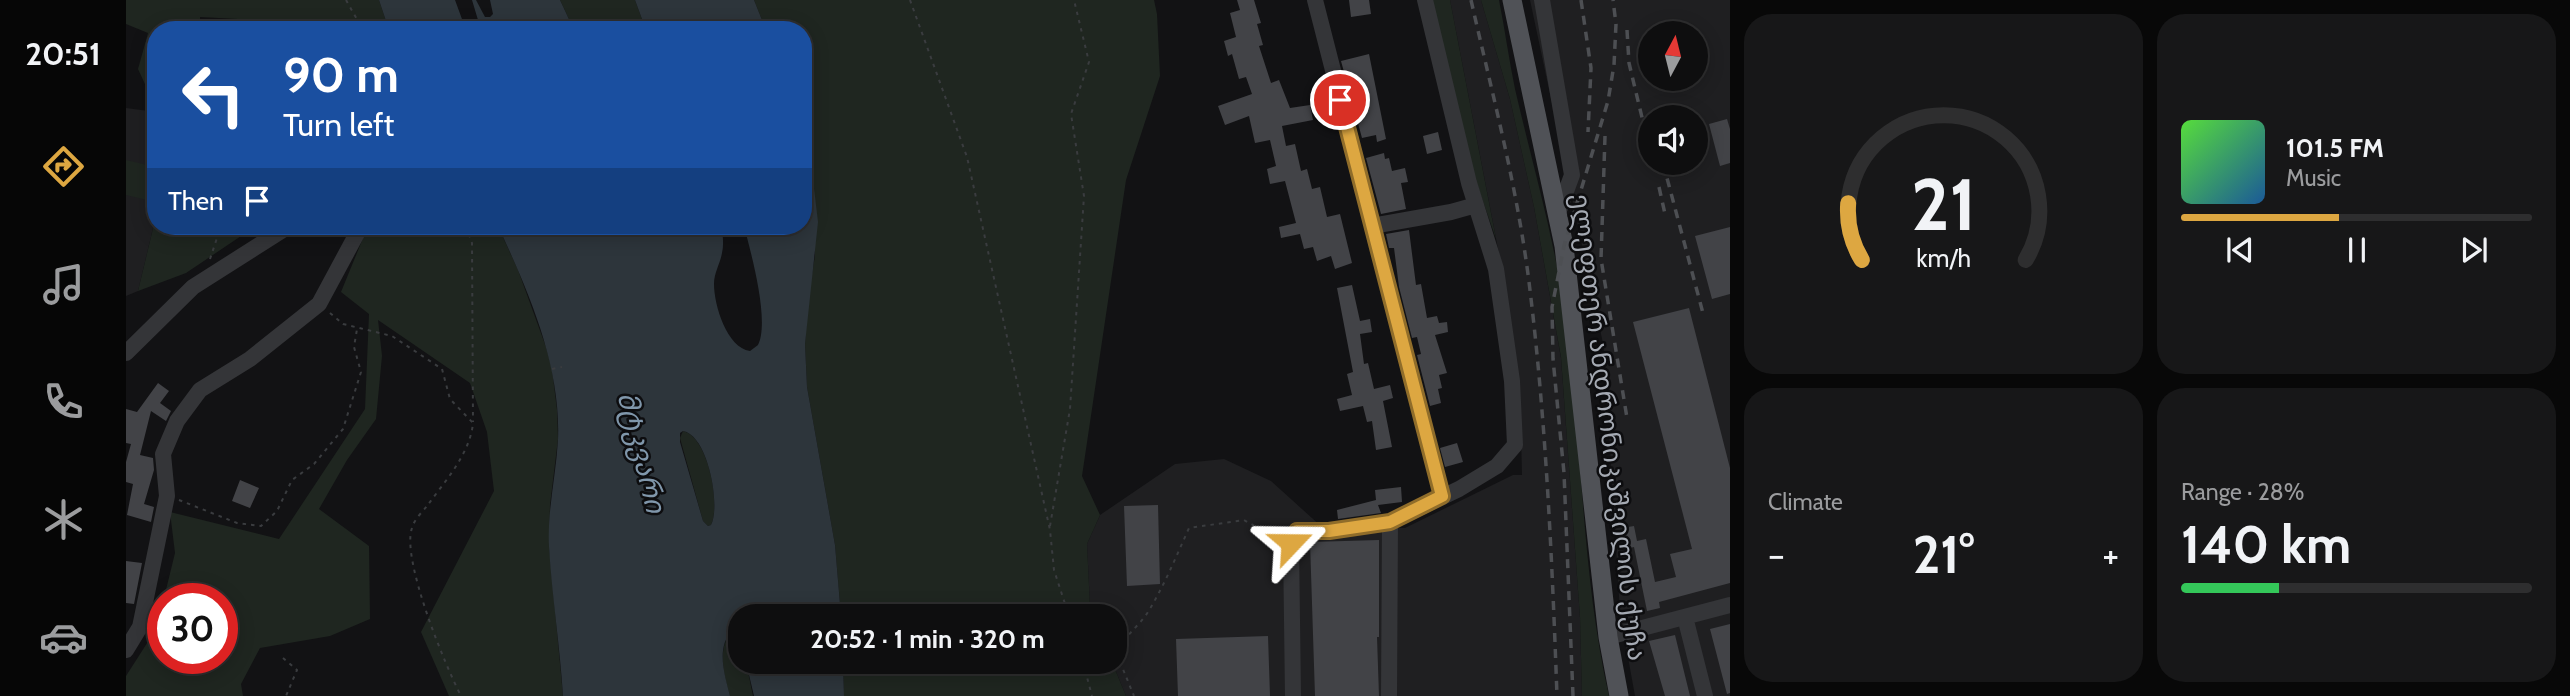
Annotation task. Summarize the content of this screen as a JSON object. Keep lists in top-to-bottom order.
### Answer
{
  "streets": {
    "main road": ["ელეფთერ ანდრონიკაშვილის ქუჩა"]
  },
  "water": ["მტკვარი"],
  "north": "top",
  "page": {
    "tabs": "20:51",
    "turn": ["90 m", "Turn left"],
    "song": ["101.5 FM", "Music"],
    "then": "Then",
    "tile": [
      "Climate",
      ["Range · 28%", "140 km"]
    ],
    "heat": ["−", "21°", "+"],
    "limit": "30",
    "trip": "20:52 · 1 min · 320 m",
    "gauge": ["21", "km/h"]
  }
}
